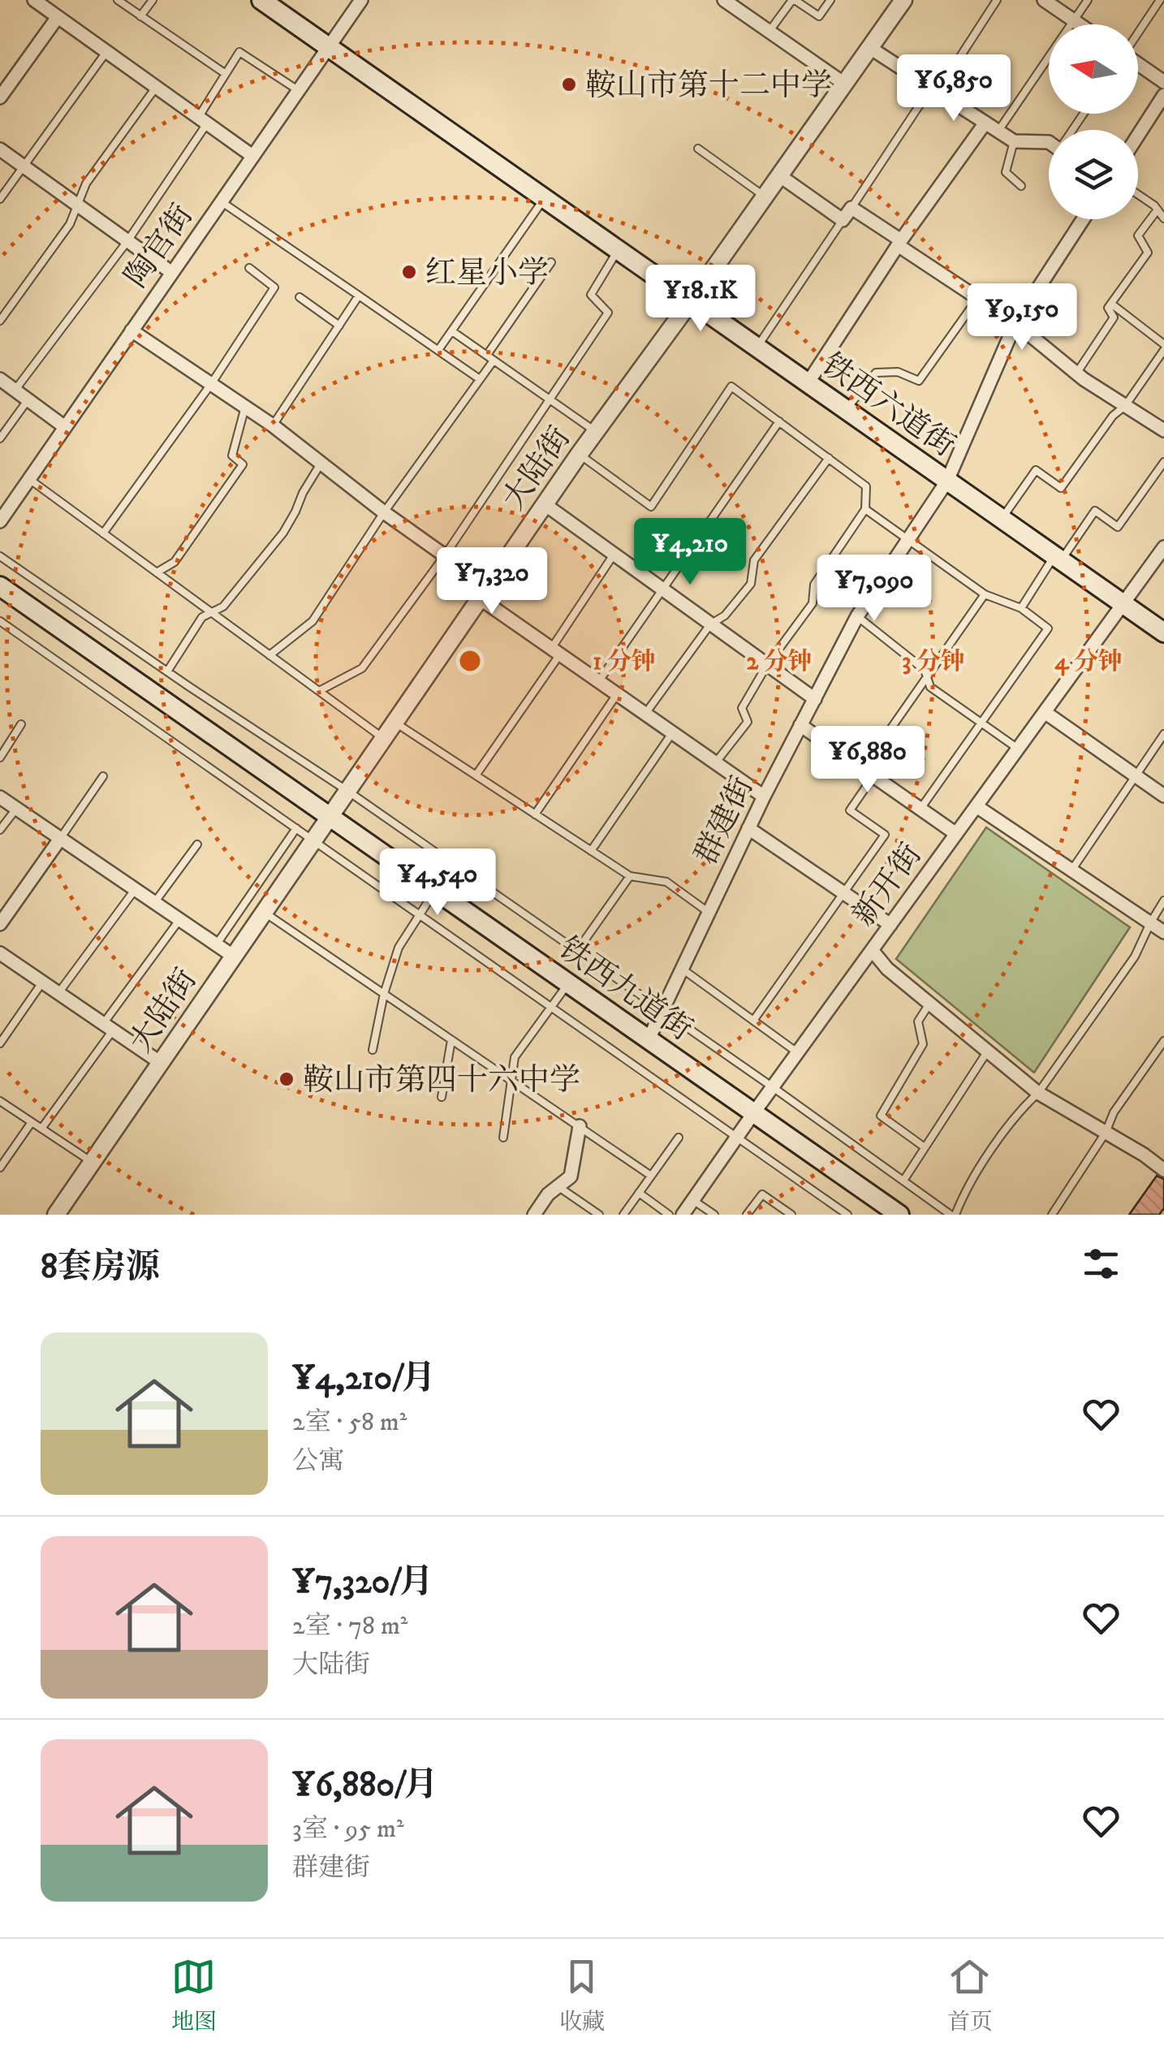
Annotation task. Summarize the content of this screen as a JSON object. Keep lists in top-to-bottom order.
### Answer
{
  "streets": {
    "main road": ["铁西六道街", "铁西九道街"],
    "street": [
      "陶官街",
      "大陆街",
      "群建街",
      "新开街"
    ]
  },
  "crossings": [
    ["陶官街", "铁西六道街"],
    ["铁西六道街", "大陆街"],
    ["铁西六道街", "群建街"],
    ["铁西六道街", "新开街"],
    ["大陆街", "铁西九道街"],
    ["群建街", "铁西九道街"],
    ["新开街", "铁西九道街"]
  ],
  "places": ["鞍山市第十二中学", "红星小学", "鞍山市第四十六中学"],
  "north": "left",
  "page": {
    "price": [
      "¥6,850",
      "¥18.1K",
      "¥9,150",
      "¥4,210",
      "¥7,320",
      "¥7,090",
      "¥6,880",
      "¥4,540"
    ],
    "heading": "8套房源",
    "list": [
      {
        "name": "¥4,210/月",
        "note": "2室 · 58 m² · 公寓"
      },
      {
        "name": "¥7,320/月",
        "note": "2室 · 78 m² · 大陆街"
      },
      {
        "name": "¥6,880/月",
        "note": "3室 · 95 m² · 群建街"
      }
    ],
    "tabs": ["地图", "收藏", "首页"]
  },
  "rings": [
    "1 分钟",
    "2 分钟",
    "3 分钟",
    "4 分钟"
  ]
}
